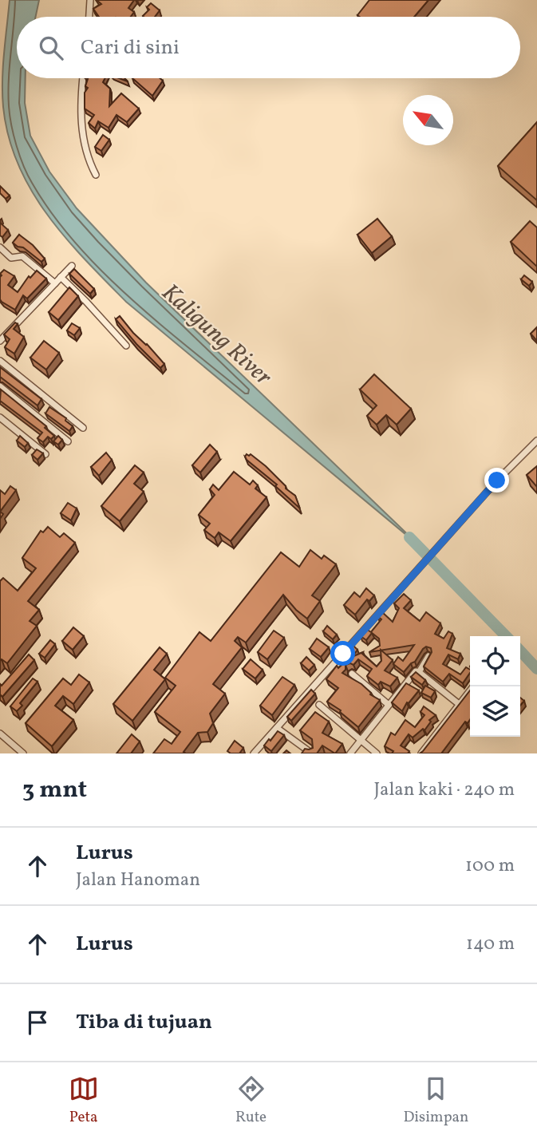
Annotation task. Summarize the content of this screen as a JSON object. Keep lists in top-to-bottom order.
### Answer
{
  "water": ["Kaligung River"],
  "north": "top left",
  "page": {
    "search": "Cari di sini",
    "heading": ["3 mnt", "Jalan kaki · 240 m"],
    "list": [
      ["Lurus", "Jalan Hanoman", "100 m"],
      ["Lurus", "140 m"],
      "Tiba di tujuan"
    ],
    "nav": ["Peta", "Rute", "Disimpan"]
  }
}
